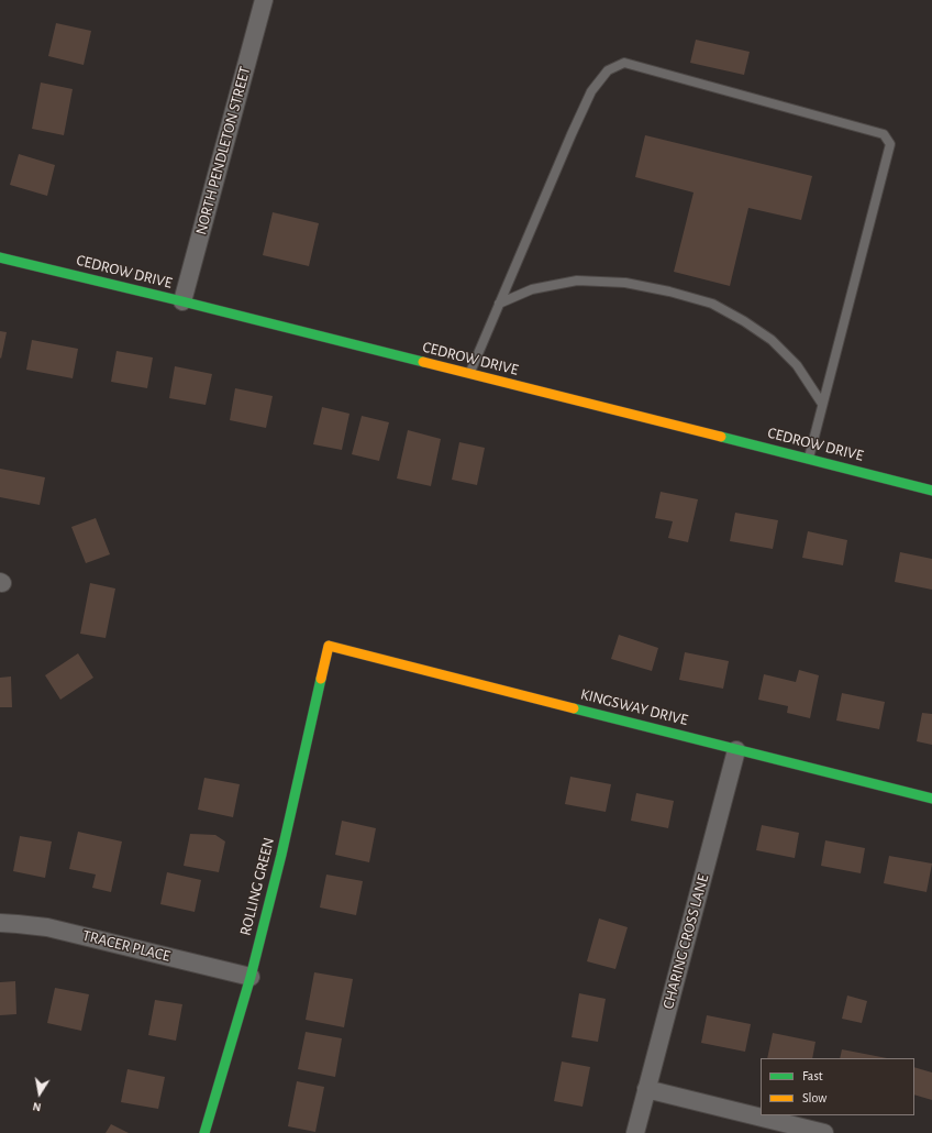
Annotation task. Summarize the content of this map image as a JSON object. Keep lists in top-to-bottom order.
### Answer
{
  "streets": {
    "street": [
      "NORTH PENDLETON STREET",
      "CEDROW DRIVE",
      "KINGSWAY DRIVE",
      "ROLLING GREEN",
      "CHARING CROSS LANE",
      "TRACER PLACE"
    ]
  },
  "crossings": [
    ["NORTH PENDLETON STREET", "CEDROW DRIVE"],
    ["KINGSWAY DRIVE", "ROLLING GREEN"],
    ["KINGSWAY DRIVE", "CHARING CROSS LANE"],
    ["ROLLING GREEN", "TRACER PLACE"]
  ],
  "legend": ["Fast", "Slow"],
  "north": "bottom"
}
